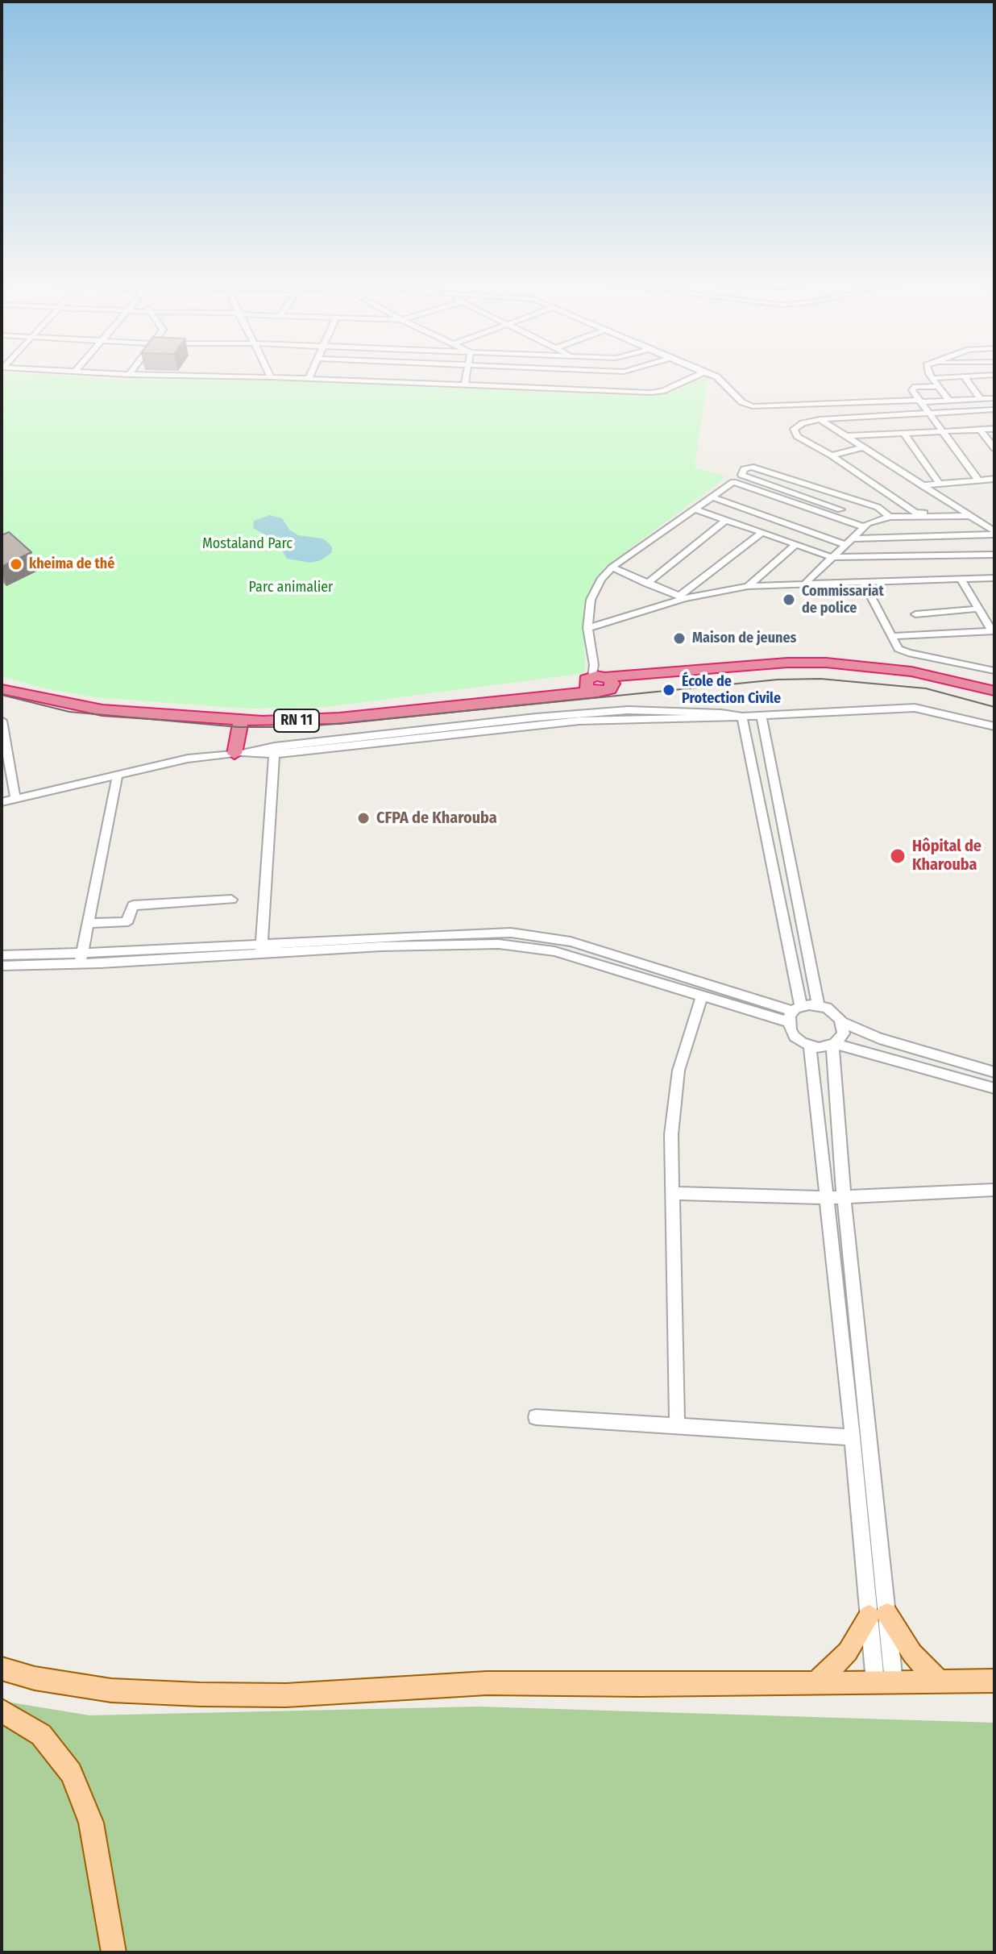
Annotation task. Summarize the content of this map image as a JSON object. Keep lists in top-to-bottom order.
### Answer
{
  "streets": {
    "highway": ["RN 11"]
  },
  "parks": ["Mostaland Parc", "Parc animalier"],
  "places": [
    "kheima de thé",
    "Commissariat de police",
    "Maison de jeunes",
    "École de Protection Civile",
    "CFPA de Kharouba",
    "Hôpital de Kharouba"
  ]
}
